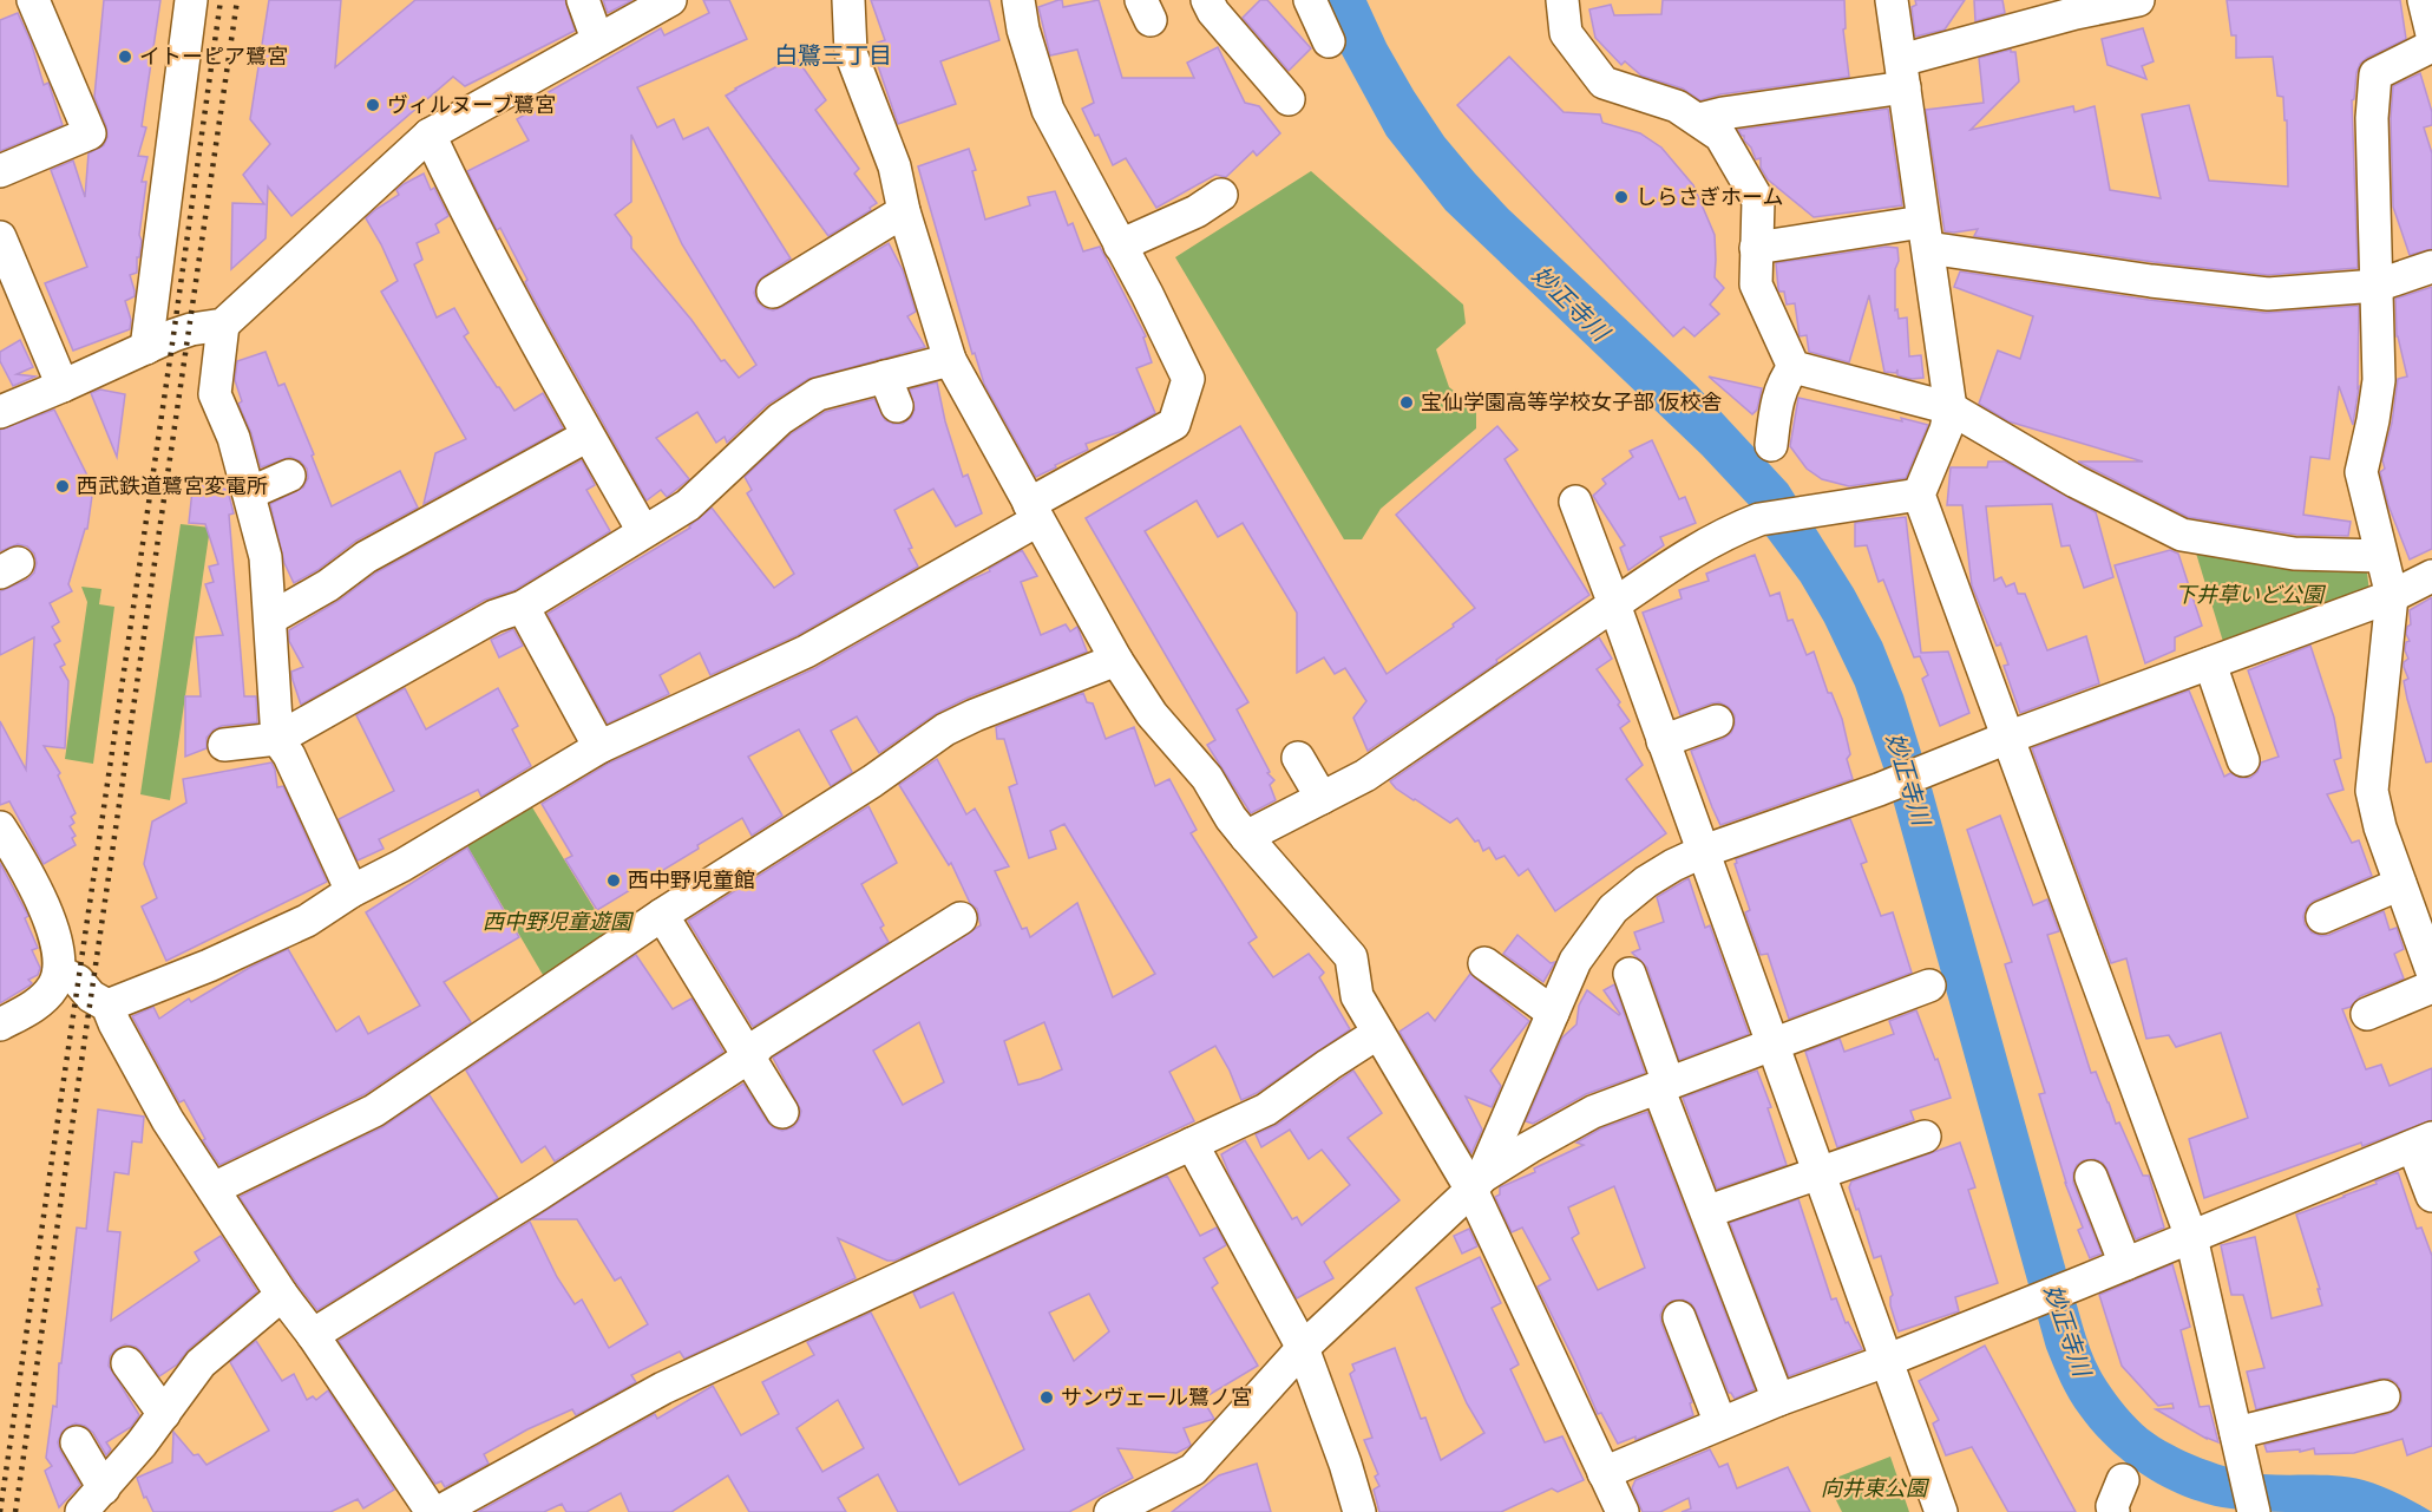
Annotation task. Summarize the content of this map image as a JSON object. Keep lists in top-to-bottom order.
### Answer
{
  "districts": ["白鷺三丁目"],
  "water": ["妙正寺川"],
  "parks": ["下井草いど公園", "西中野児童遊園", "向井東公園"],
  "places": [
    "イトーピア鷺宮",
    "ヴィルヌーブ鷺宮",
    "しらさぎホーム",
    "宝仙学園高等学校女子部 仮校舎",
    "西武鉄道鷺宮変電所",
    "西中野児童館",
    "サンヴェール鷺ノ宮"
  ]
}
